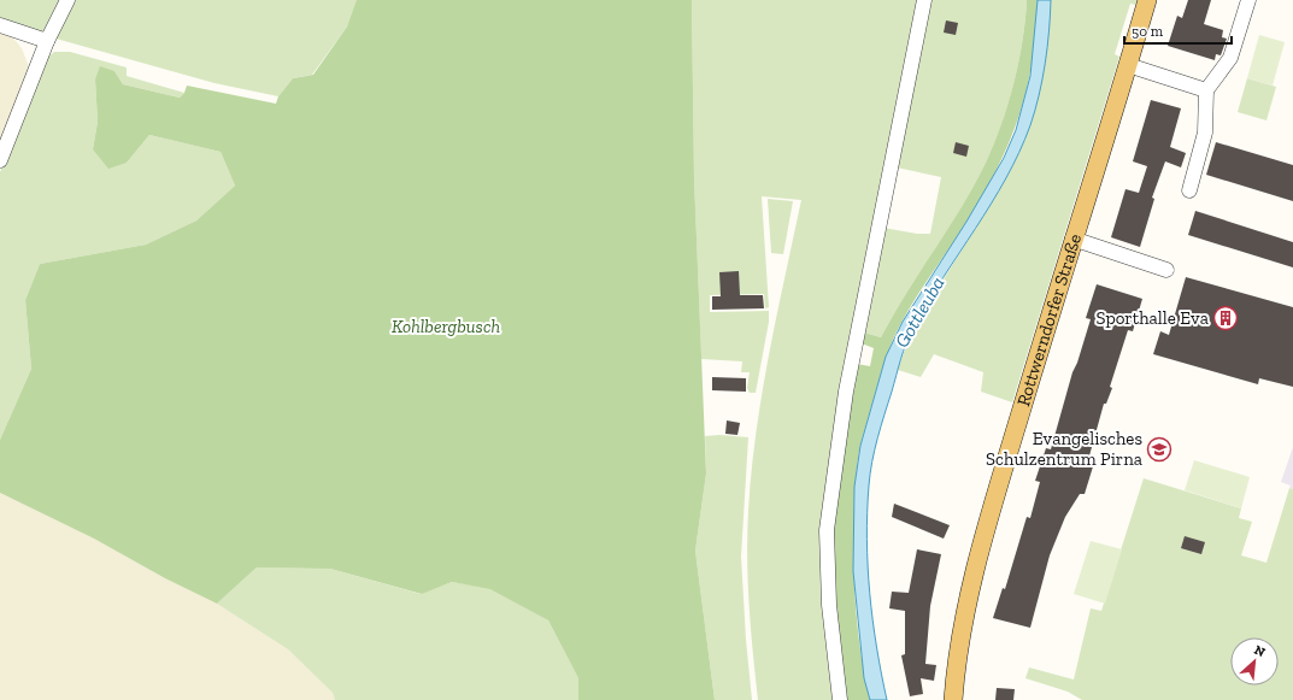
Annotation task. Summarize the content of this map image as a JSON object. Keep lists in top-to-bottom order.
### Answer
{
  "streets": {
    "main road": ["Rottwerndorfer Straße"]
  },
  "water": ["Gottleuba"],
  "parks": ["Kohlbergbusch"],
  "places": {
    "building": ["Sporthalle Eva"],
    "school or university": ["Evangelisches Schulzentrum Pirna"]
  },
  "scale_bar": "50 m",
  "north": "top right"
}
